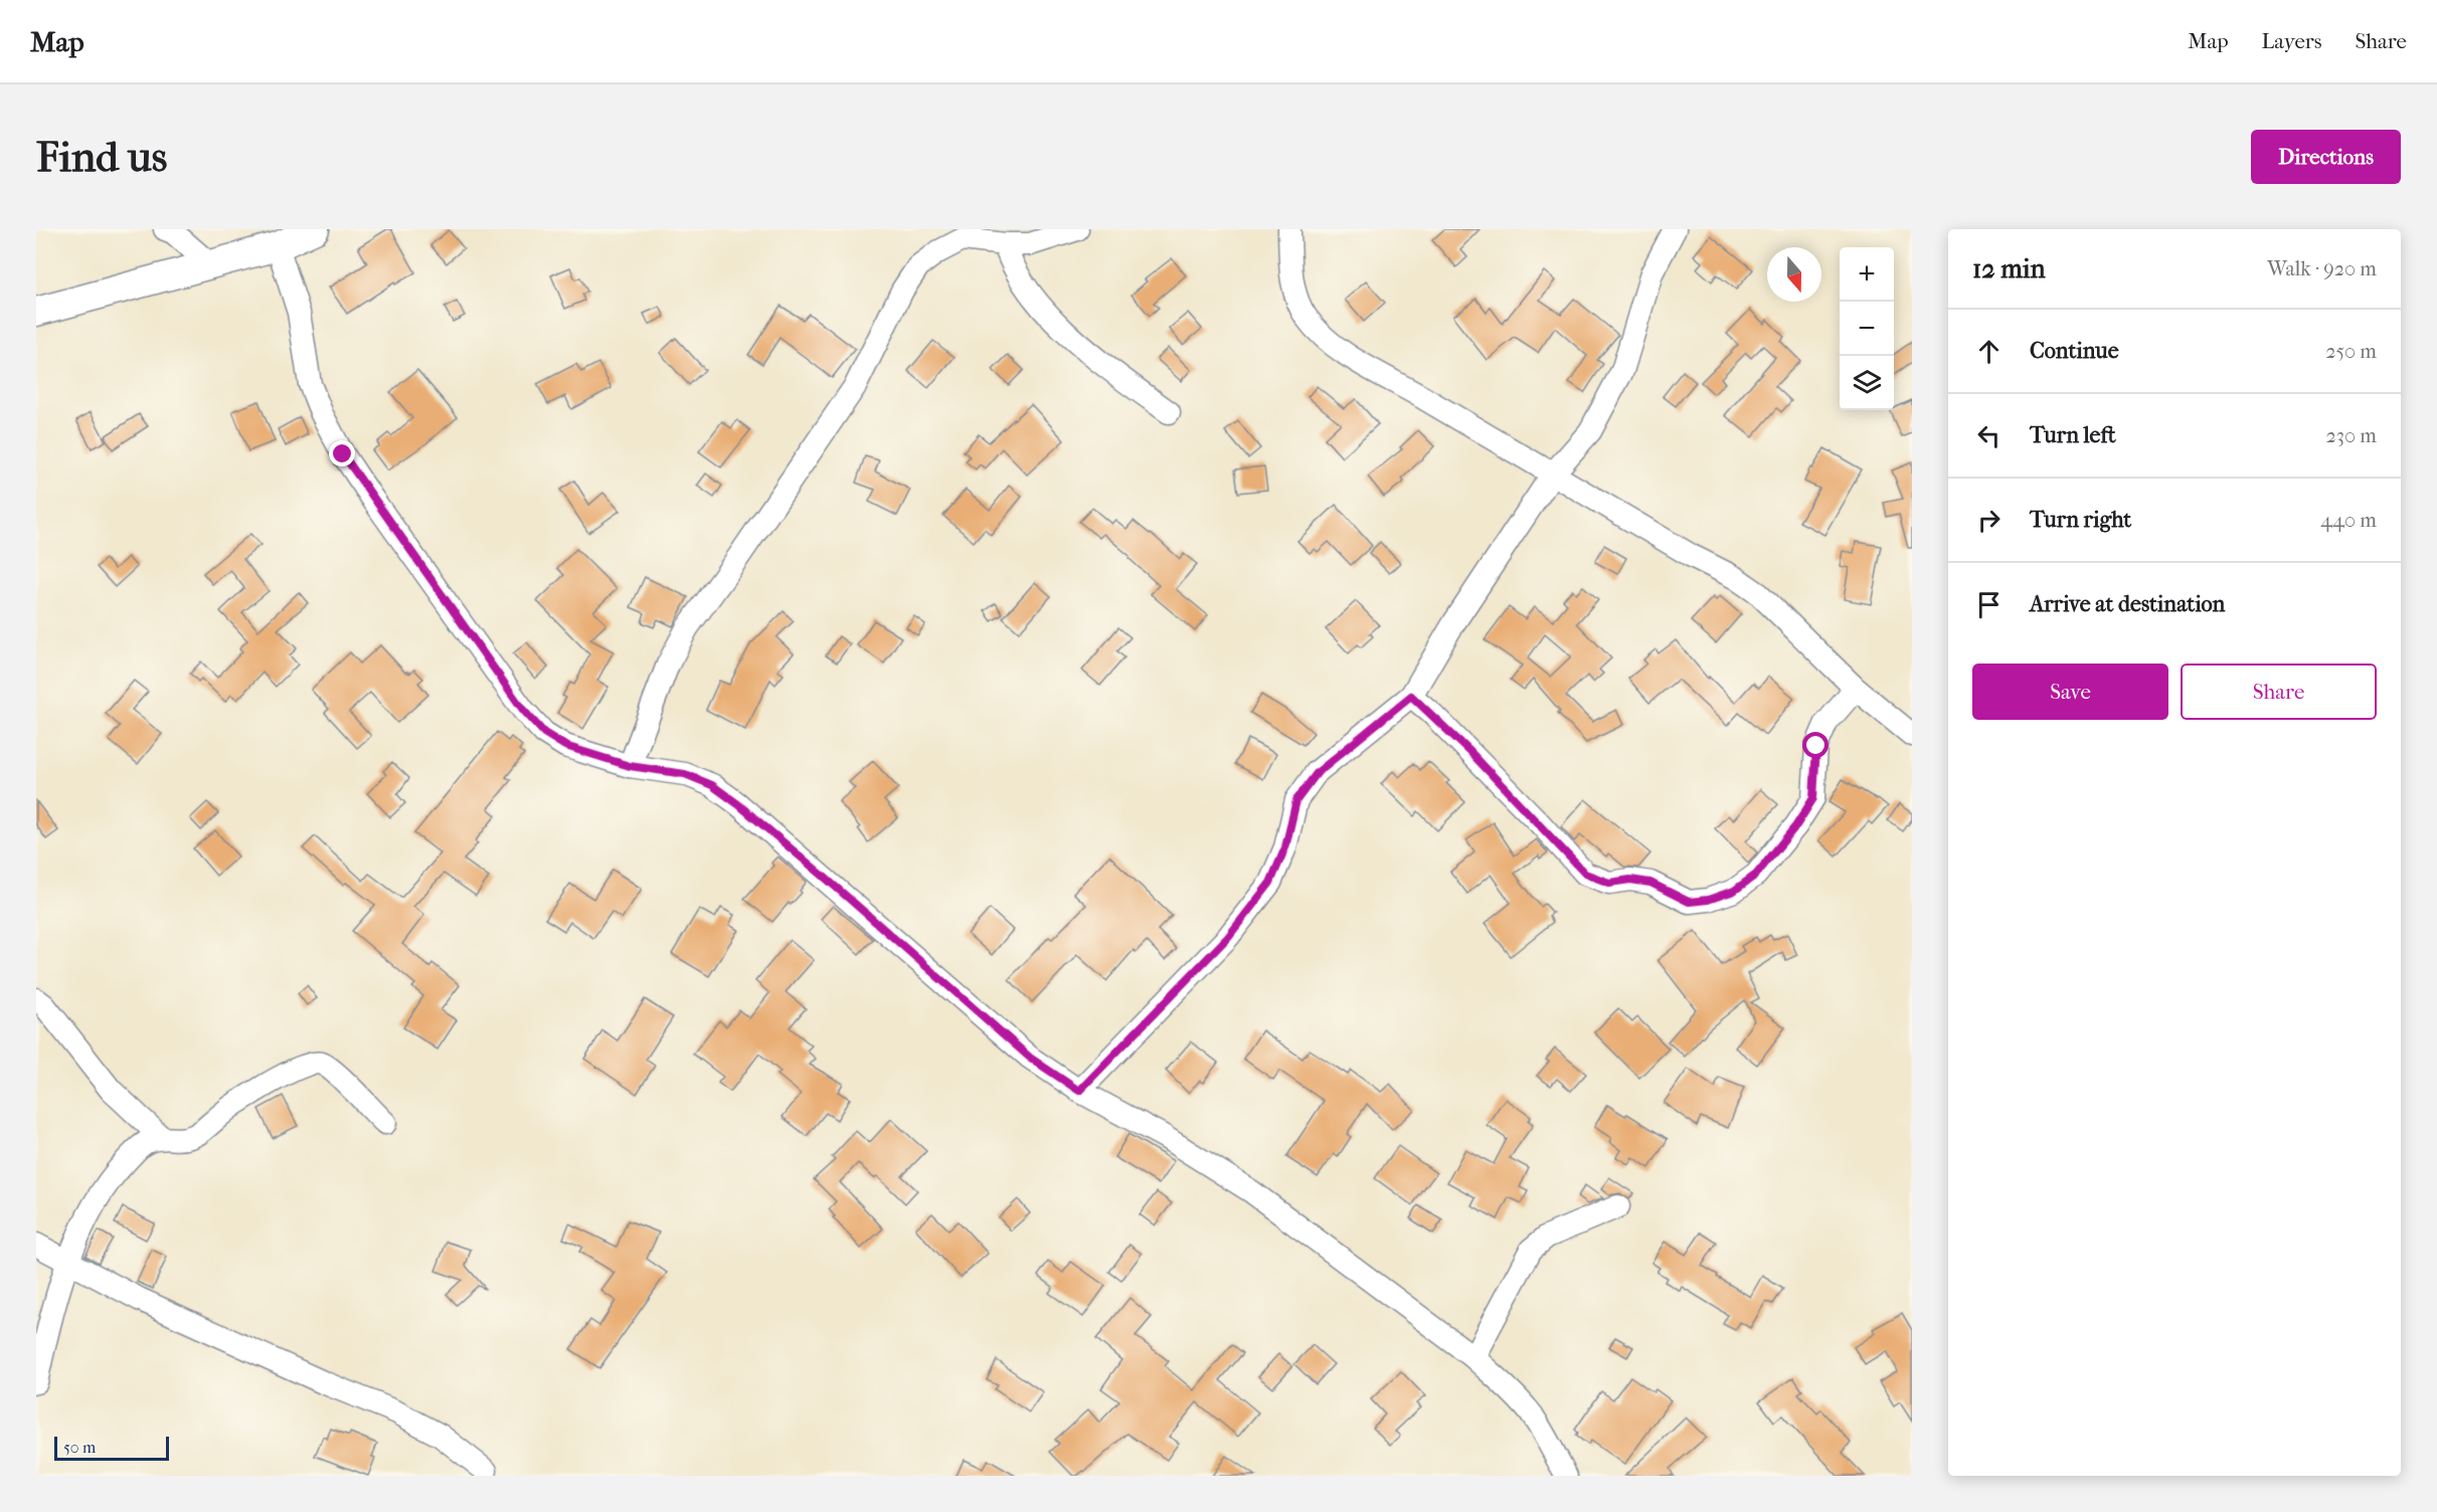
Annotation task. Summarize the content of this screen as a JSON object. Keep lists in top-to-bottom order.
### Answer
{
  "scale_bar": "50 m",
  "north": "bottom",
  "page": {
    "header": "Map",
    "nav": ["Map", "Layers", "Share"],
    "buttons": [
      "Directions",
      ["Save", "Share"]
    ],
    "title": "Find us",
    "heading": ["12 min", "Walk · 920 m"],
    "map_buttons": ["+", "−"],
    "list": [
      ["Continue", "250 m"],
      ["Turn left", "230 m"],
      ["Turn right", "440 m"],
      "Arrive at destination"
    ],
    "scale": "50 m"
  }
}
